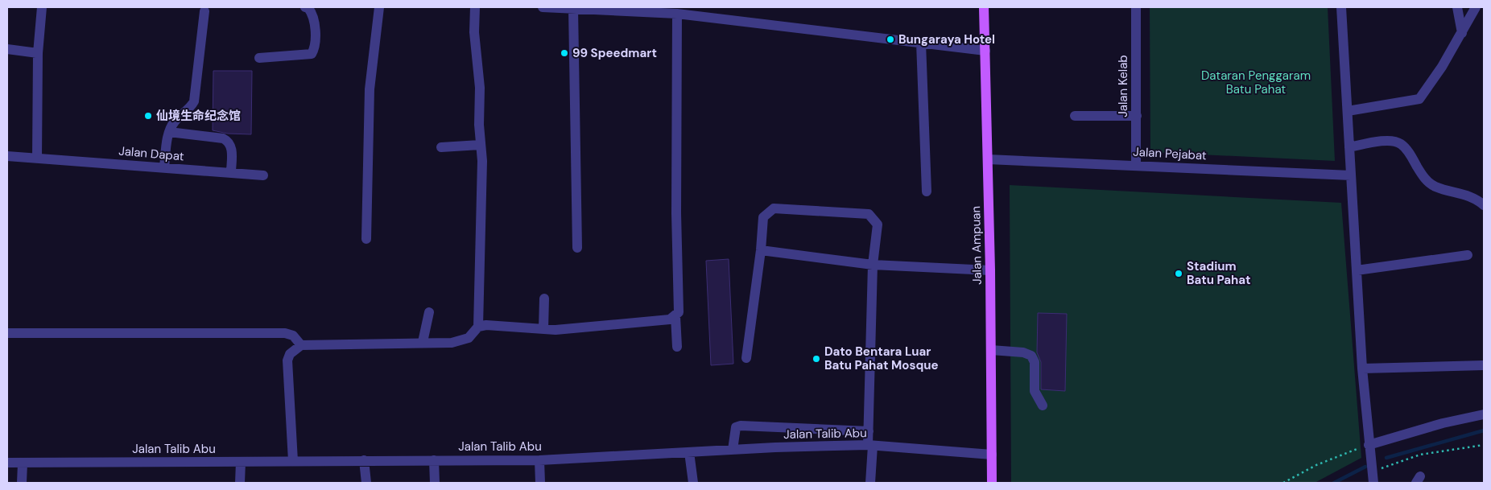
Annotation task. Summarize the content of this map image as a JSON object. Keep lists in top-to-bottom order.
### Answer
{
  "streets": {
    "main road": ["Jalan Ampuan"],
    "street": [
      "Jalan Kelab",
      "Jalan Dapat",
      "Jalan Pejabat",
      "Jalan Talib Abu"
    ]
  },
  "crossings": [
    ["Jalan Kelab", "Jalan Pejabat"],
    ["Jalan Pejabat", "Jalan Ampuan"],
    ["Jalan Ampuan", "Jalan Talib Abu"]
  ],
  "parks": ["Dataran Penggaram Batu Pahat"],
  "places": [
    "Bungaraya Hotel",
    "99 Speedmart",
    "仙境生命纪念馆",
    "Stadium Batu Pahat",
    "Dato Bentara Luar Batu Pahat Mosque"
  ]
}
